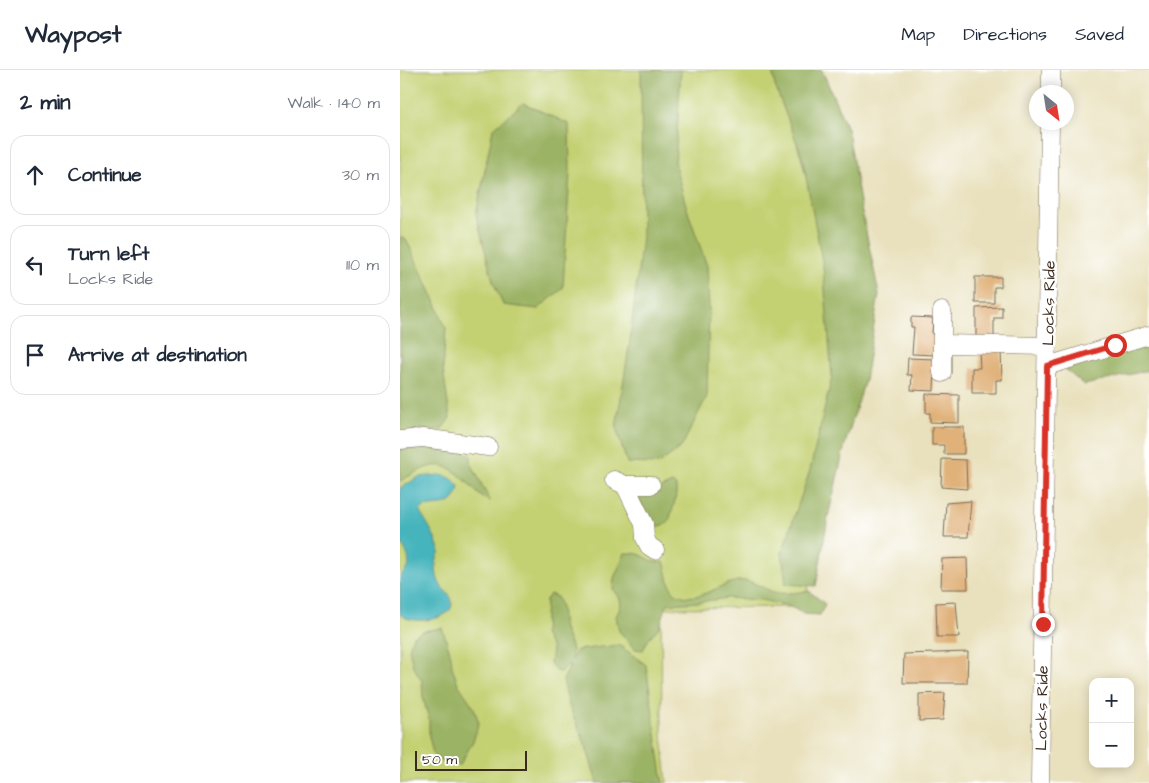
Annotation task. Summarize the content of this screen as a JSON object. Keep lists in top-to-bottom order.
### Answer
{
  "streets": {
    "street": ["Locks Ride"]
  },
  "scale_bar": "50 m",
  "north": "bottom right",
  "page": {
    "header": "Waypost",
    "nav": ["Map", "Directions", "Saved"],
    "heading": ["2 min", "Walk · 140 m"],
    "list": [
      ["Continue", "30 m"],
      ["Turn left", "Locks Ride", "110 m"],
      "Arrive at destination"
    ],
    "map_buttons": ["+", "−"],
    "scale": "50 m"
  }
}
